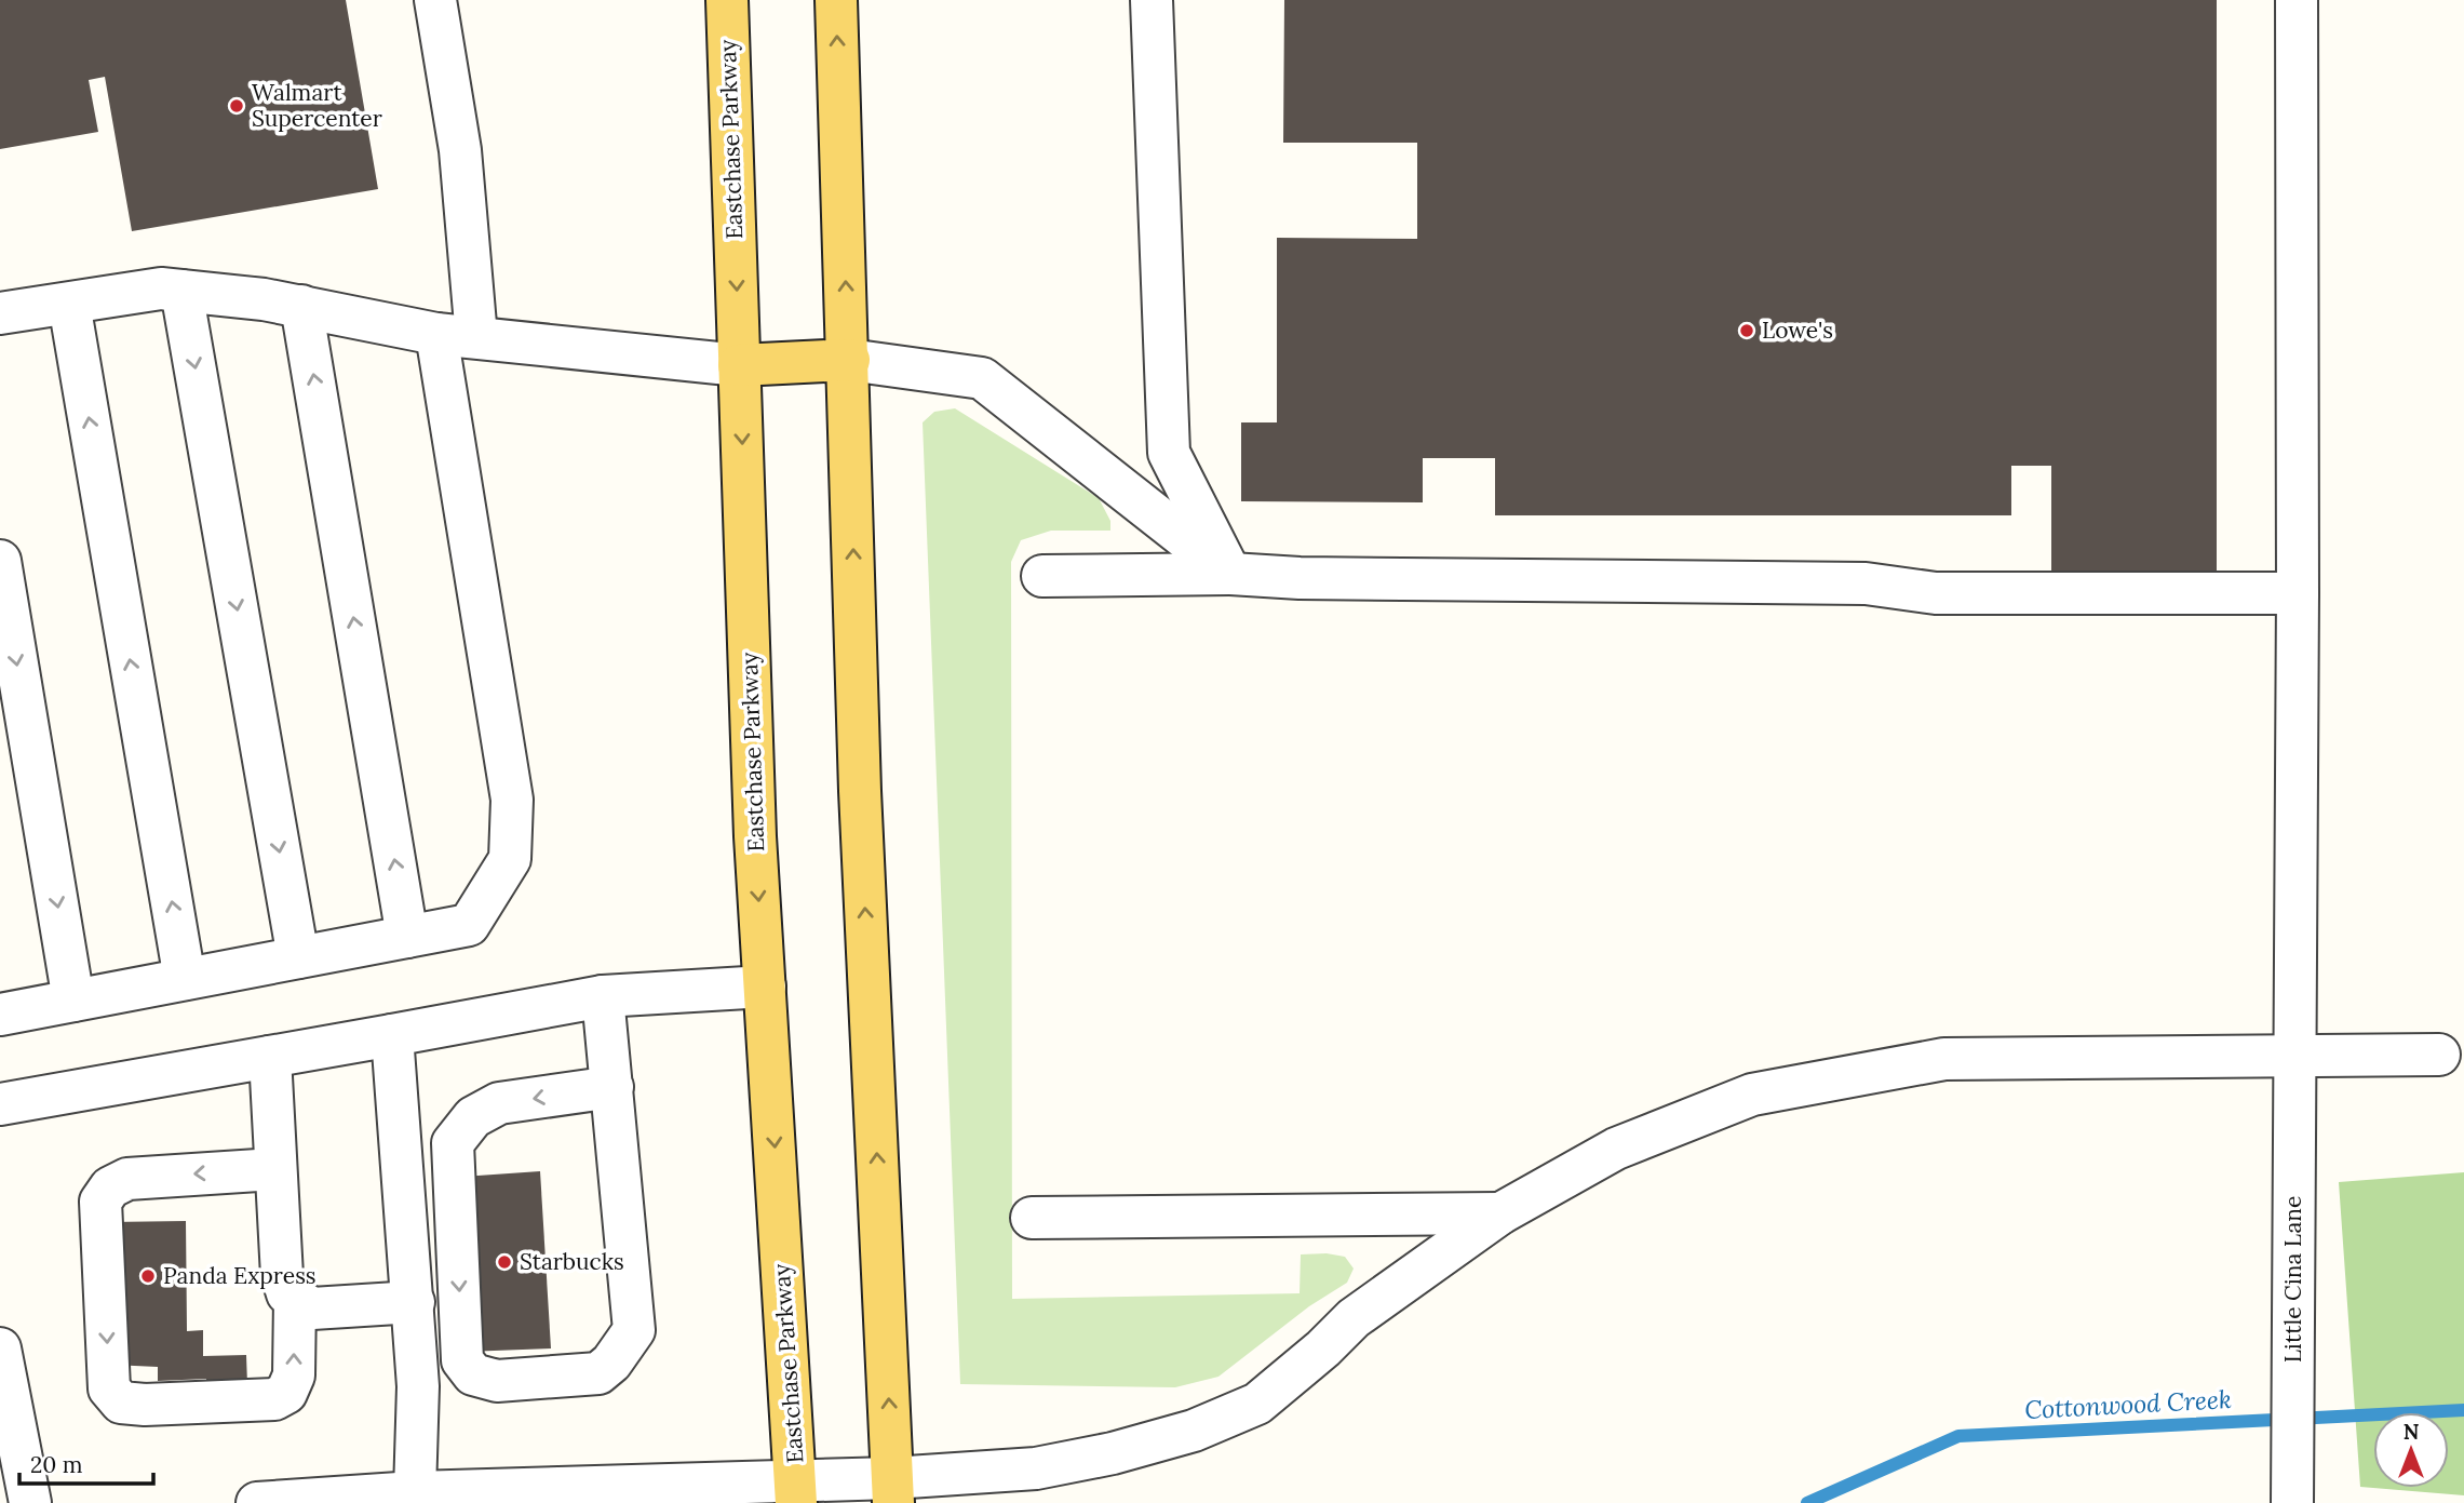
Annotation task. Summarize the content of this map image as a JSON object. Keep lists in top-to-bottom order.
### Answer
{
  "streets": {
    "main road": ["Eastchase Parkway"],
    "street": ["Little Cina Lane"]
  },
  "water": ["Cottonwood Creek"],
  "places": [
    "Walmart Supercenter",
    "Lowe's",
    "Starbucks",
    "Panda Express"
  ],
  "scale_bar": "20 m",
  "north": "top"
}
